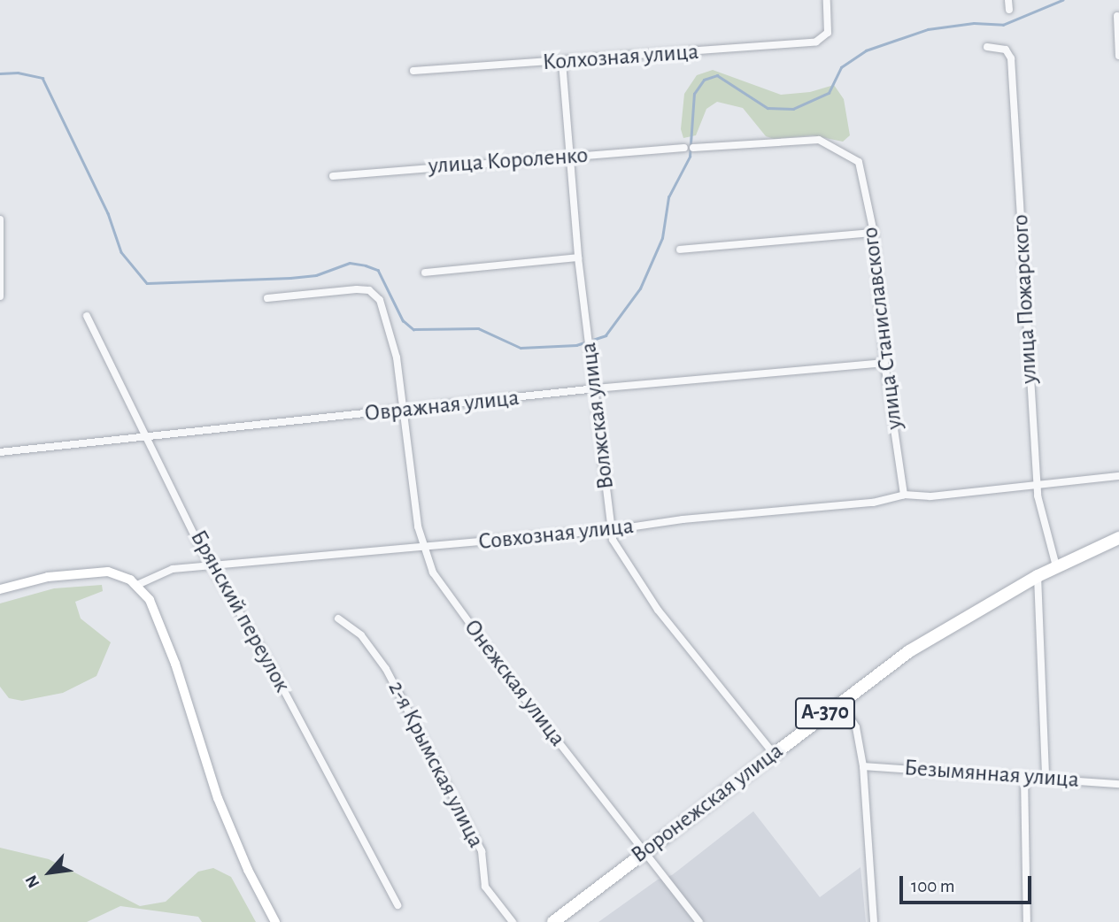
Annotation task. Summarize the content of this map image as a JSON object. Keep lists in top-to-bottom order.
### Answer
{
  "streets": {
    "highway": ["А-370", "Воронежская улица"],
    "street": [
      "Колхозная улица",
      "улица Короленко",
      "улица Пожарского",
      "улица Станиславского",
      "Овражная улица",
      "Волжская улица",
      "Совхозная улица",
      "Брянский переулок",
      "Онежская улица",
      "2-я Крымская улица",
      "Безымянная улица"
    ]
  },
  "crossings": [
    ["Колхозная улица", "Волжская улица"],
    ["улица Короленко", "Волжская улица"],
    ["улица Пожарского", "Совхозная улица"],
    ["улица Пожарского", "Воронежская улица"],
    ["улица Станиславского", "Овражная улица"],
    ["улица Станиславского", "Совхозная улица"],
    ["Овражная улица", "Волжская улица"],
    ["Овражная улица", "Брянский переулок"],
    ["Овражная улица", "Онежская улица"],
    ["Волжская улица", "Совхозная улица"],
    ["Волжская улица", "Воронежская улица"],
    ["Совхозная улица", "Брянский переулок"],
    ["Совхозная улица", "Онежская улица"],
    ["Онежская улица", "Воронежская улица"]
  ],
  "scale_bar": "100 m",
  "north": "bottom left"
}
